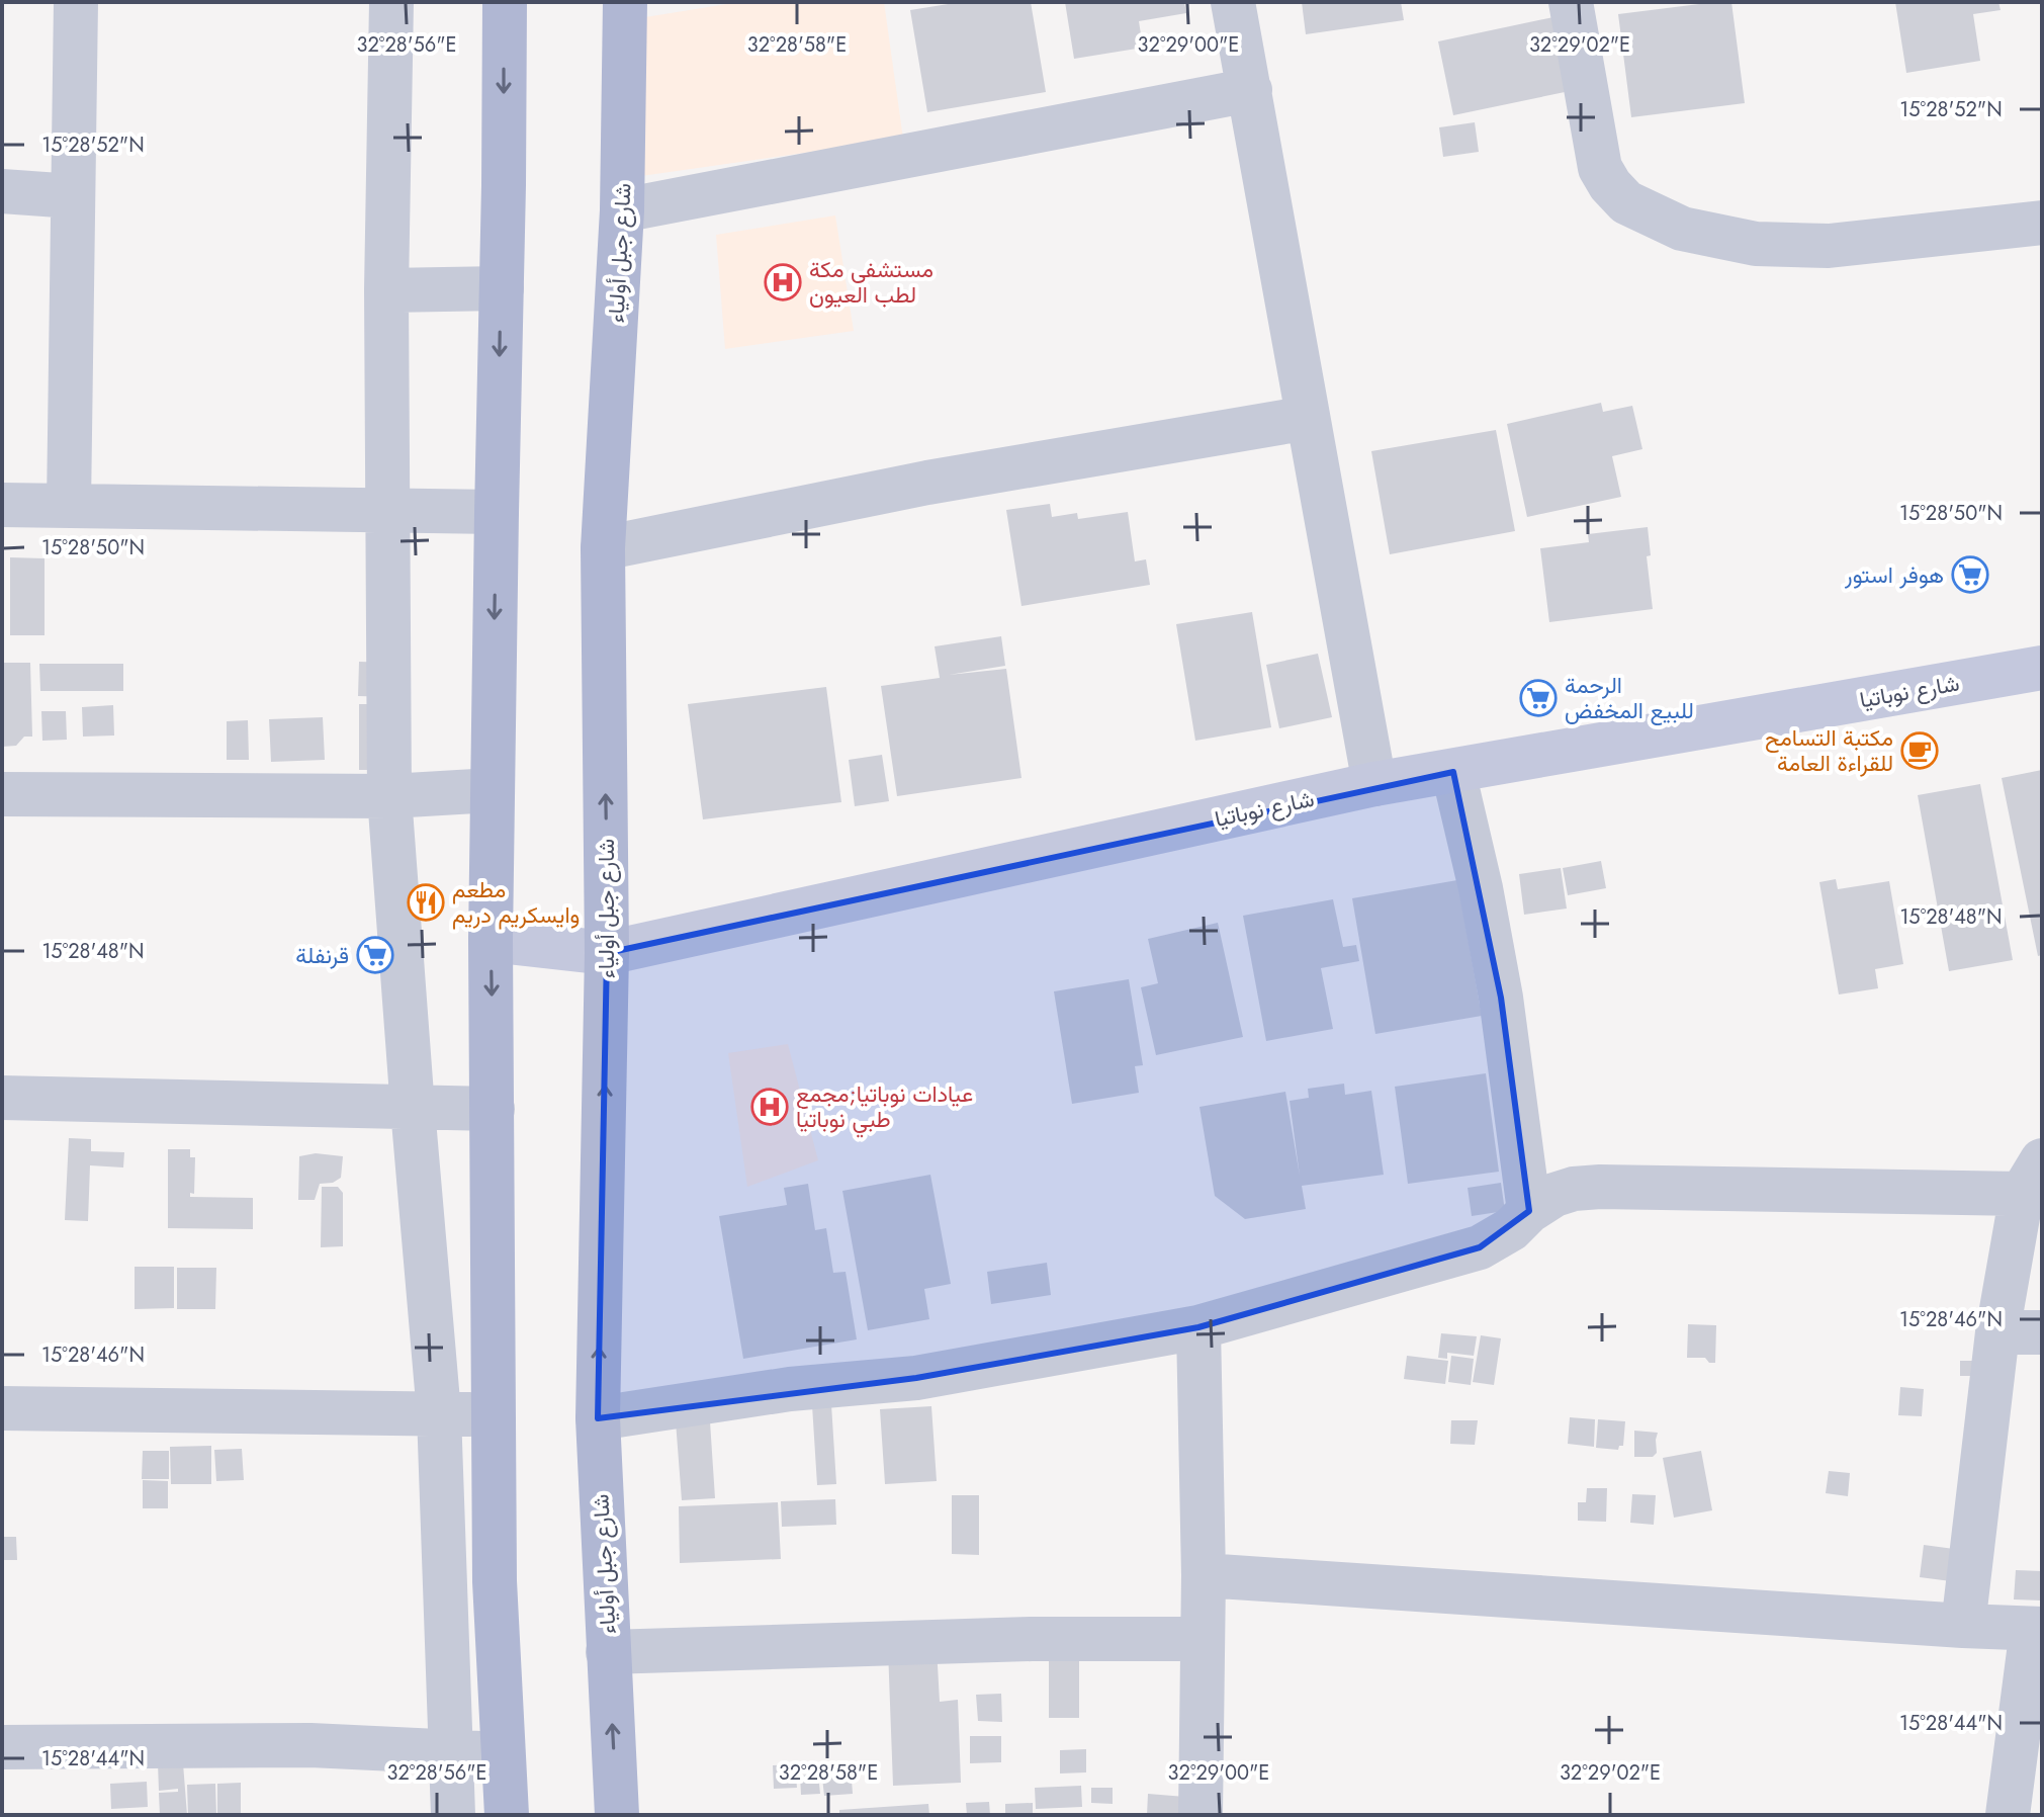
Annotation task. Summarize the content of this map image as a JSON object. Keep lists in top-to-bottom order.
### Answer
{
  "streets": {
    "main road": ["شارع جبل أولياء"],
    "street": ["شارع نوباتيا"]
  },
  "crossings": [
    ["شارع جبل أولياء", "شارع نوباتيا"]
  ],
  "places": {
    "hospital": ["مستشفى مكة لطب العيون", "عيادات نوباتيا;مجمع طبي نوباتيا"],
    "supermarket": ["هوفر استور", "الرحمة للبيع المخفض", "قرنفلة"],
    "cafe": ["مكتبة التسامح للقراءة العامة"],
    "restaurant": ["مطعم وايسكريم دريم"]
  },
  "coordinates": [
    "32°28'56\"E",
    "32°28'58\"E",
    "32°29'00\"E",
    "32°29'02\"E",
    "15°28'52\"N",
    "15°28'50\"N",
    "15°28'48\"N",
    "15°28'46\"N",
    "15°28'44\"N"
  ]
}
